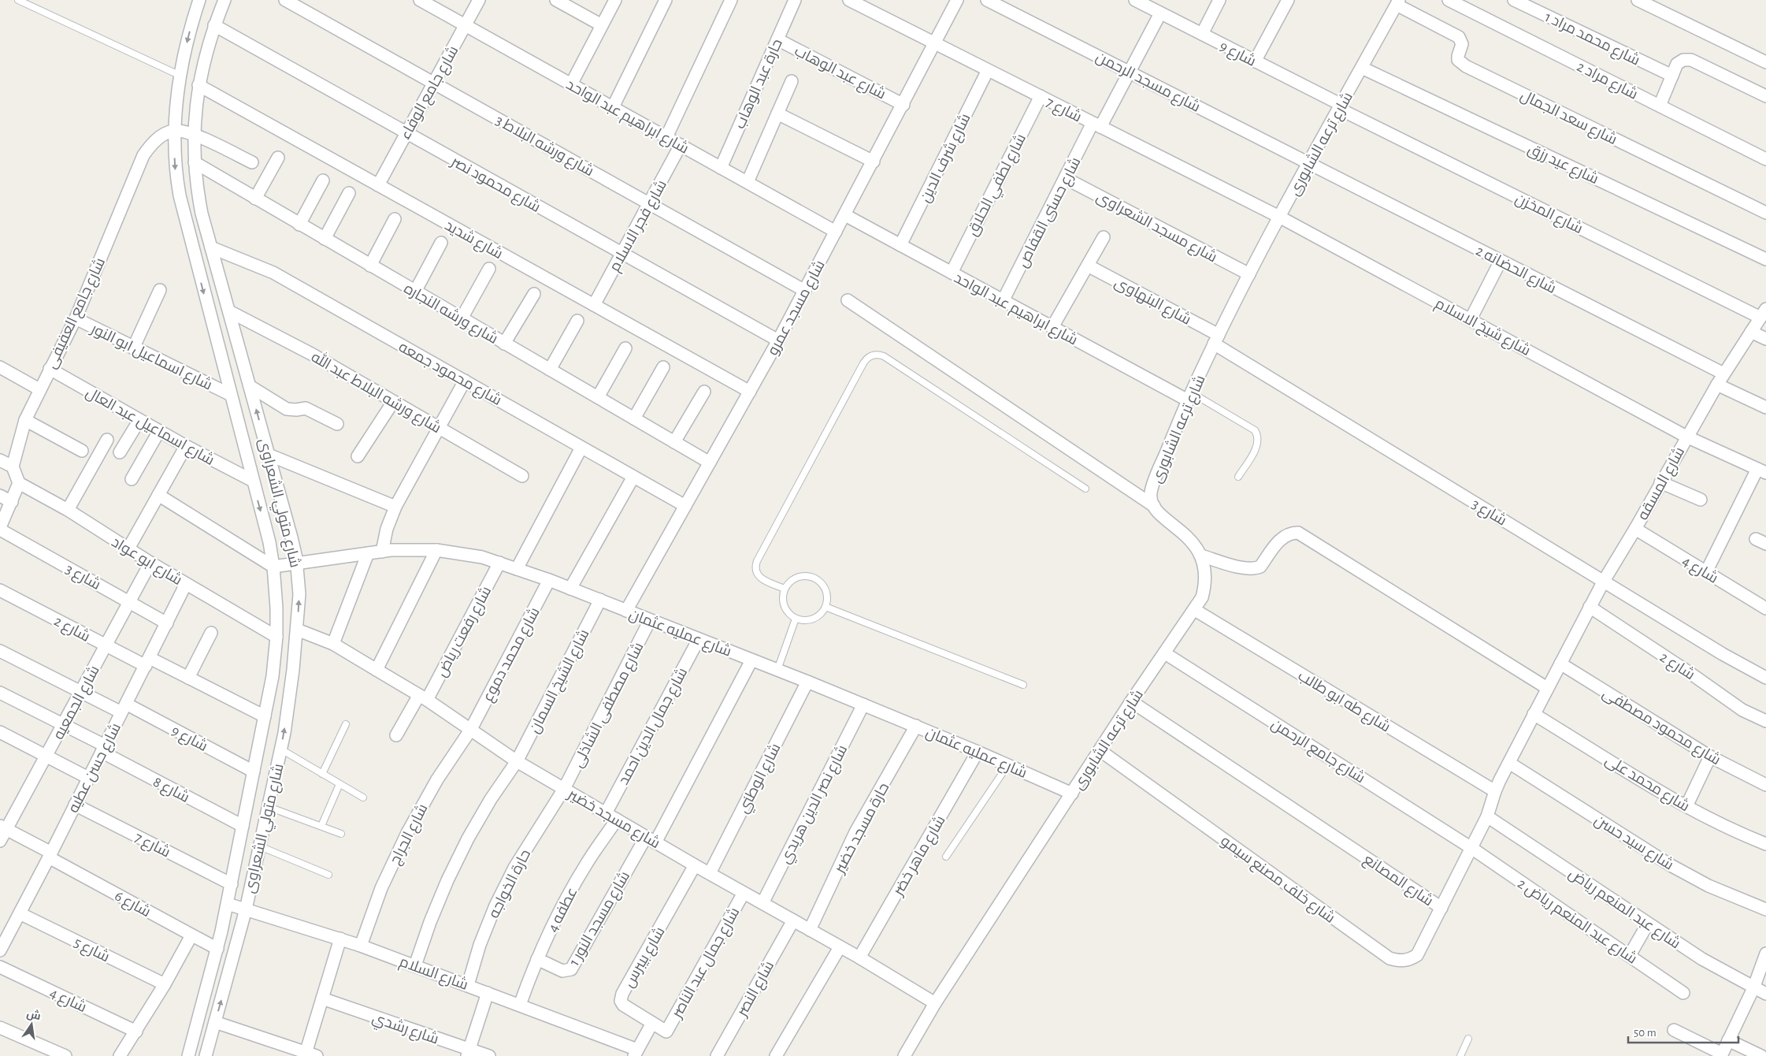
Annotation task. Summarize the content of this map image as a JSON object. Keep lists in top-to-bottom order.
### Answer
{
  "streets": {
    "street": [
      "شارع محمد مراد 1",
      "شارع 9",
      "شارع عبد الوهاب",
      "شارع مراد 2",
      "شارع مسجد الرحمن",
      "حارة عبد الوهاب",
      "شارع جامع الوفاء",
      "شارع 7",
      "شارع ابراهيم عبد الواحد",
      "شارع سعد الجمال",
      "شارع ترعه الشابورى",
      "شارع ورشه البلاط 3",
      "شارع شرف الدين",
      "شارع عيد رزق",
      "شارع محمود نصر",
      "شارع لطفي الحلاق",
      "شارع حسنى القفاص",
      "شارع المخزن",
      "شارع فجر الاسلام",
      "شارع مسجد الشعراوى",
      "شارع شديد",
      "شارع الحضانه 2",
      "شارع البنهاوى",
      "شارع مسجد عمرو",
      "شارع جامع العفيفى",
      "شارع ورشه النجاره",
      "شارع شيخ الاسلام",
      "شارع اسماعيل ابو النور",
      "شارع محمود جمعه",
      "شارع ورشه البلاط عبد الله",
      "شارع اسماعيل عبد العال",
      "شارع المسقه",
      "شارع متولي الشعراوى",
      "شارع 3",
      "شارع ابو عواد",
      "شارع 4",
      "شارع 2",
      "شارع رفعت رياض",
      "شارع عمليه عثمان",
      "شارع محمد دموع",
      "شارع الشيخ السمان",
      "شارع طه ابو طالب",
      "شارع الجمعيه",
      "شارع مصطفى الشاذلى",
      "شارع جمال الدين احمد",
      "شارع محمود مصطفى",
      "شارع جامع الرحمن",
      "شارع حسن عطيه",
      "شارع الوطني",
      "شارع محمد على",
      "شارع 8",
      "شارع نصر الدين هريدي",
      "شارع مسجد خضير",
      "حارة مسجد خضير",
      "شارع الجراج",
      "شارع سيد حسن",
      "شارع ماهر خضر",
      "شارع خلف مصنع سيمو",
      "شارع المصانع",
      "حارة الخواجه",
      "شارع 6",
      "شارع عبد المنعم رياض",
      "عطفه 4",
      "شارع مسجد النور 1",
      "شارع عبد المنعم رياض 2",
      "شارع 5",
      "شارع بيبرس",
      "شارع جمال عبد الناصر",
      "شارع السلام",
      "شارع النصر",
      "شارع رشدي"
    ]
  },
  "crossings": [
    ["شارع 9", "شارع ترعه الشابورى"],
    ["شارع 9", "شارع حسنى القفاص"],
    ["شارع 9", "شارع المخزن"],
    ["شارع 9", "شارع متولي الشعراوى"],
    ["شارع 9", "شارع الجمعيه"],
    ["شارع 9", "شارع حسن عطيه"],
    ["شارع عبد الوهاب", "حارة عبد الوهاب"],
    ["شارع عبد الوهاب", "شارع مسجد عمرو"],
    ["شارع مسجد الرحمن", "شارع ترعه الشابورى"],
    ["شارع مسجد الرحمن", "شارع حسنى القفاص"],
    ["شارع مسجد الرحمن", "شارع الحضانه 2"],
    ["حارة عبد الوهاب", "شارع ابراهيم عبد الواحد"],
    ["شارع جامع الوفاء", "شارع ابراهيم عبد الواحد"],
    ["شارع جامع الوفاء", "شارع ورشه البلاط 3"],
    ["شارع جامع الوفاء", "شارع محمود نصر"],
    ["شارع جامع الوفاء", "شارع شديد"],
    ["شارع 7", "شارع ترعه الشابورى"],
    ["شارع 7", "شارع شرف الدين"],
    ["شارع 7", "شارع لطفي الحلاق"],
    ["شارع 7", "شارع حسنى القفاص"],
    ["شارع 7", "شارع مسجد عمرو"],
    ["شارع 7", "شارع شيخ الاسلام"],
    ["شارع 7", "شارع متولي الشعراوى"],
    ["شارع 7", "شارع حسن عطيه"],
    ["شارع ابراهيم عبد الواحد", "شارع ترعه الشابورى"],
    ["شارع ابراهيم عبد الواحد", "شارع شرف الدين"],
    ["شارع ابراهيم عبد الواحد", "شارع لطفي الحلاق"],
    ["شارع ابراهيم عبد الواحد", "شارع حسنى القفاص"],
    ["شارع ابراهيم عبد الواحد", "شارع فجر الاسلام"],
    ["شارع ابراهيم عبد الواحد", "شارع مسجد عمرو"],
    ["شارع سعد الجمال", "شارع ترعه الشابورى"],
    ["شارع ترعه الشابورى", "شارع عيد رزق"],
    ["شارع ترعه الشابورى", "شارع المخزن"],
    ["شارع ترعه الشابورى", "شارع مسجد الشعراوى"],
    ["شارع ترعه الشابورى", "شارع الحضانه 2"],
    ["شارع ترعه الشابورى", "شارع البنهاوى"],
    ["شارع ترعه الشابورى", "شارع شيخ الاسلام"],
    ["شارع ترعه الشابورى", "شارع 3"],
    ["شارع ترعه الشابورى", "شارع عمليه عثمان"],
    ["شارع ترعه الشابورى", "شارع طه ابو طالب"],
    ["شارع ترعه الشابورى", "شارع جامع الرحمن"],
    ["شارع ترعه الشابورى", "شارع مسجد خضير"],
    ["شارع ترعه الشابورى", "شارع خلف مصنع سيمو"],
    ["شارع ترعه الشابورى", "شارع المصانع"],
    ["شارع ورشه البلاط 3", "شارع فجر الاسلام"],
    ["شارع ورشه البلاط 3", "شارع مسجد عمرو"],
    ["شارع محمود نصر", "شارع فجر الاسلام"],
    ["شارع محمود نصر", "شارع مسجد عمرو"],
    ["شارع محمود نصر", "شارع متولي الشعراوى"],
    ["شارع حسنى القفاص", "شارع مسجد الشعراوى"],
    ["شارع المخزن", "شارع المسقه"],
    ["شارع فجر الاسلام", "شارع شديد"],
    ["شارع شديد", "شارع مسجد عمرو"],
    ["شارع شديد", "شارع متولي الشعراوى"],
    ["شارع الحضانه 2", "شارع المسقه"],
    ["شارع البنهاوى", "شارع 3"],
    ["شارع مسجد عمرو", "شارع ورشه النجاره"],
    ["شارع مسجد عمرو", "شارع محمود جمعه"],
    ["شارع مسجد عمرو", "شارع عمليه عثمان"],
    ["شارع جامع العفيفى", "شارع اسماعيل ابو النور"],
    ["شارع جامع العفيفى", "شارع اسماعيل عبد العال"],
    ["شارع جامع العفيفى", "شارع متولي الشعراوى"],
    ["شارع ورشه النجاره", "شارع متولي الشعراوى"],
    ["شارع شيخ الاسلام", "شارع المسقه"],
    ["شارع اسماعيل ابو النور", "شارع متولي الشعراوى"],
    ["شارع محمود جمعه", "شارع متولي الشعراوى"],
    ["شارع ورشه البلاط عبد الله", "شارع متولي الشعراوى"],
    ["شارع اسماعيل عبد العال", "شارع متولي الشعراوى"],
    ["شارع المسقه", "شارع 3"],
    ["شارع المسقه", "شارع 4"],
    ["شارع المسقه", "شارع المصانع"],
    ["شارع متولي الشعراوى", "شارع ابو عواد"],
    ["شارع متولي الشعراوى", "شارع 2"],
    ["شارع متولي الشعراوى", "شارع عمليه عثمان"],
    ["شارع متولي الشعراوى", "شارع 8"],
    ["شارع متولي الشعراوى", "شارع مسجد خضير"],
    ["شارع متولي الشعراوى", "شارع 6"],
    ["شارع متولي الشعراوى", "شارع السلام"],
    ["شارع 3", "شارع الجمعيه"],
    ["شارع 3", "شارع حسن عطيه"],
    ["شارع 3", "شارع المصانع"],
    ["شارع ابو عواد", "شارع الجمعيه"],
    ["شارع ابو عواد", "شارع حسن عطيه"],
    ["شارع 2", "شارع الجمعيه"],
    ["شارع 2", "شارع حسن عطيه"],
    ["شارع 2", "شارع المصانع"],
    ["شارع رفعت رياض", "شارع عمليه عثمان"],
    ["شارع رفعت رياض", "شارع مسجد خضير"],
    ["شارع عمليه عثمان", "شارع محمد دموع"],
    ["شارع عمليه عثمان", "شارع الشيخ السمان"],
    ["شارع عمليه عثمان", "شارع مصطفى الشاذلى"],
    ["شارع عمليه عثمان", "شارع جمال الدين احمد"],
    ["شارع عمليه عثمان", "شارع الوطني"],
    ["شارع عمليه عثمان", "شارع نصر الدين هريدي"],
    ["شارع عمليه عثمان", "حارة مسجد خضير"],
    ["شارع عمليه عثمان", "شارع ماهر خضر"],
    ["شارع محمد دموع", "شارع مسجد خضير"],
    ["شارع محمد دموع", "شارع الجراج"],
    ["شارع الشيخ السمان", "شارع مسجد خضير"],
    ["شارع الشيخ السمان", "شارع السلام"],
    ["شارع طه ابو طالب", "شارع المصانع"],
    ["شارع الجمعيه", "شارع 8"],
    ["شارع الجمعيه", "شارع 6"],
    ["شارع مصطفى الشاذلى", "شارع مسجد خضير"],
    ["شارع مصطفى الشاذلى", "حارة الخواجه"],
    ["شارع جمال الدين احمد", "شارع مسجد خضير"],
    ["شارع محمود مصطفى", "شارع المصانع"],
    ["شارع جامع الرحمن", "شارع المصانع"],
    ["شارع جامع الرحمن", "شارع عبد المنعم رياض 2"],
    ["شارع حسن عطيه", "شارع 8"],
    ["شارع حسن عطيه", "شارع 6"],
    ["شارع حسن عطيه", "شارع 5"],
    ["شارع الوطني", "شارع مسجد خضير"],
    ["شارع محمد على", "شارع المصانع"],
    ["شارع نصر الدين هريدي", "شارع مسجد خضير"],
    ["شارع مسجد خضير", "حارة مسجد خضير"],
    ["شارع مسجد خضير", "شارع الجراج"],
    ["شارع مسجد خضير", "شارع ماهر خضر"],
    ["شارع مسجد خضير", "حارة الخواجه"],
    ["شارع مسجد خضير", "عطفه 4"],
    ["شارع مسجد خضير", "شارع مسجد النور 1"],
    ["شارع مسجد خضير", "شارع بيبرس"],
    ["شارع مسجد خضير", "شارع جمال عبد الناصر"],
    ["شارع مسجد خضير", "شارع النصر"],
    ["شارع الجراج", "شارع السلام"],
    ["شارع سيد حسن", "شارع المصانع"],
    ["شارع خلف مصنع سيمو", "شارع المصانع"],
    ["شارع المصانع", "شارع عبد المنعم رياض"],
    ["شارع المصانع", "شارع عبد المنعم رياض 2"],
    ["حارة الخواجه", "شارع السلام"],
    ["عطفه 4", "شارع مسجد النور 1"],
    ["عطفه 4", "شارع السلام"],
    ["شارع بيبرس", "شارع جمال عبد الناصر"]
  ],
  "scale_bar": "50 m",
  "north": "top"
}
